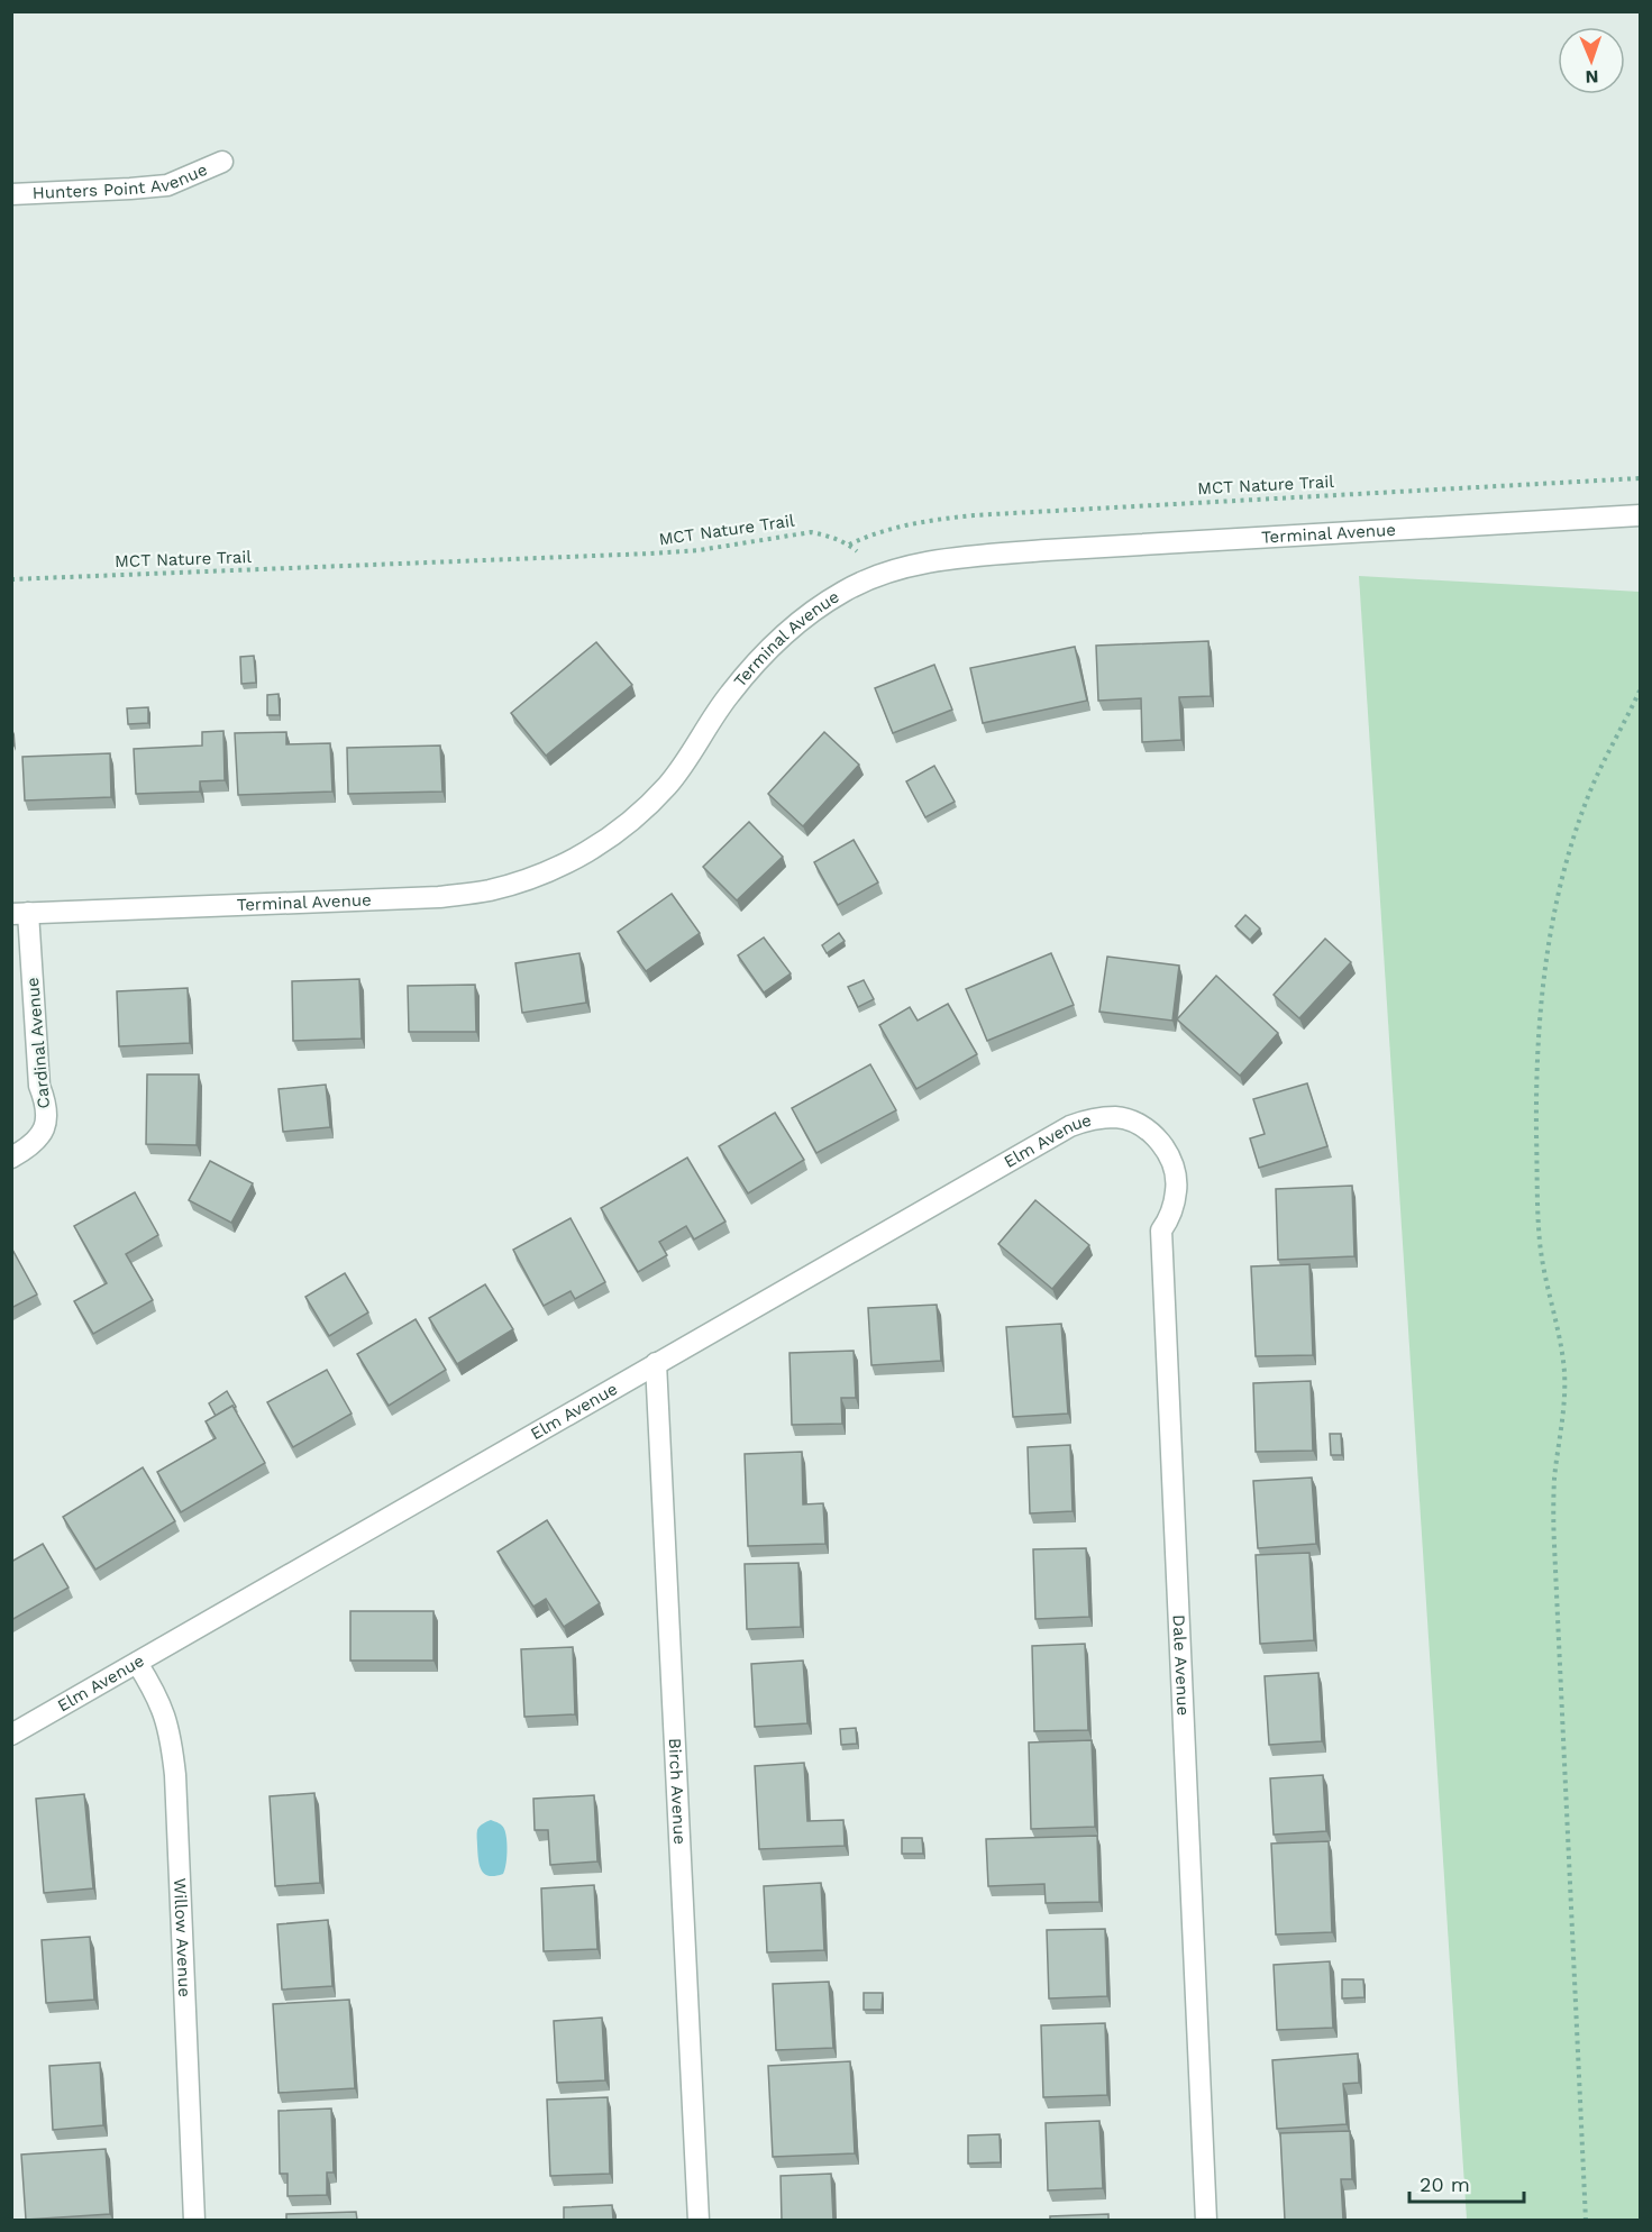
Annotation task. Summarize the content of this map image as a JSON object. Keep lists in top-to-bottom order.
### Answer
{
  "streets": {
    "street": [
      "Hunters Point Avenue",
      "Terminal Avenue",
      "Cardinal Avenue",
      "Elm Avenue",
      "Dale Avenue",
      "Birch Avenue",
      "Willow Avenue"
    ],
    "path": ["MCT Nature Trail"]
  },
  "crossings": [
    ["Terminal Avenue", "Cardinal Avenue"],
    ["Elm Avenue", "Dale Avenue"],
    ["Elm Avenue", "Birch Avenue"],
    ["Elm Avenue", "Willow Avenue"]
  ],
  "scale_bar": "20 m",
  "north": "bottom"
}
